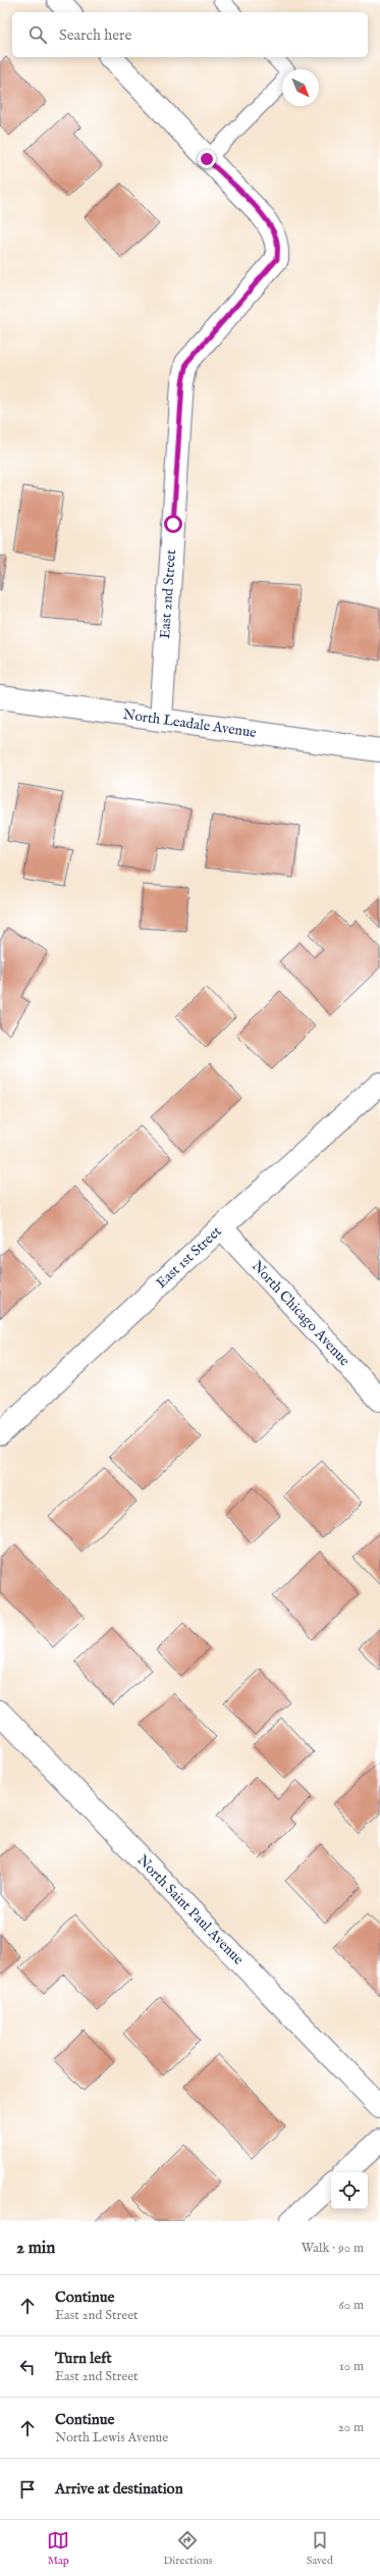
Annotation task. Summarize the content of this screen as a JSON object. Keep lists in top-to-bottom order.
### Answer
{
  "streets": {
    "street": [
      "East 2nd Street",
      "North Leadale Avenue",
      "East 1st Street",
      "North Chicago Avenue",
      "North Saint Paul Avenue"
    ]
  },
  "crossings": [
    ["East 2nd Street", "North Leadale Avenue"],
    ["East 1st Street", "North Chicago Avenue"]
  ],
  "north": "bottom right",
  "page": {
    "search": "Search here",
    "heading": ["2 min", "Walk · 90 m"],
    "list": [
      ["Continue", "East 2nd Street", "60 m"],
      ["Turn left", "East 2nd Street", "10 m"],
      ["Continue", "North Lewis Avenue", "20 m"],
      "Arrive at destination"
    ],
    "nav": ["Map", "Directions", "Saved"]
  }
}
